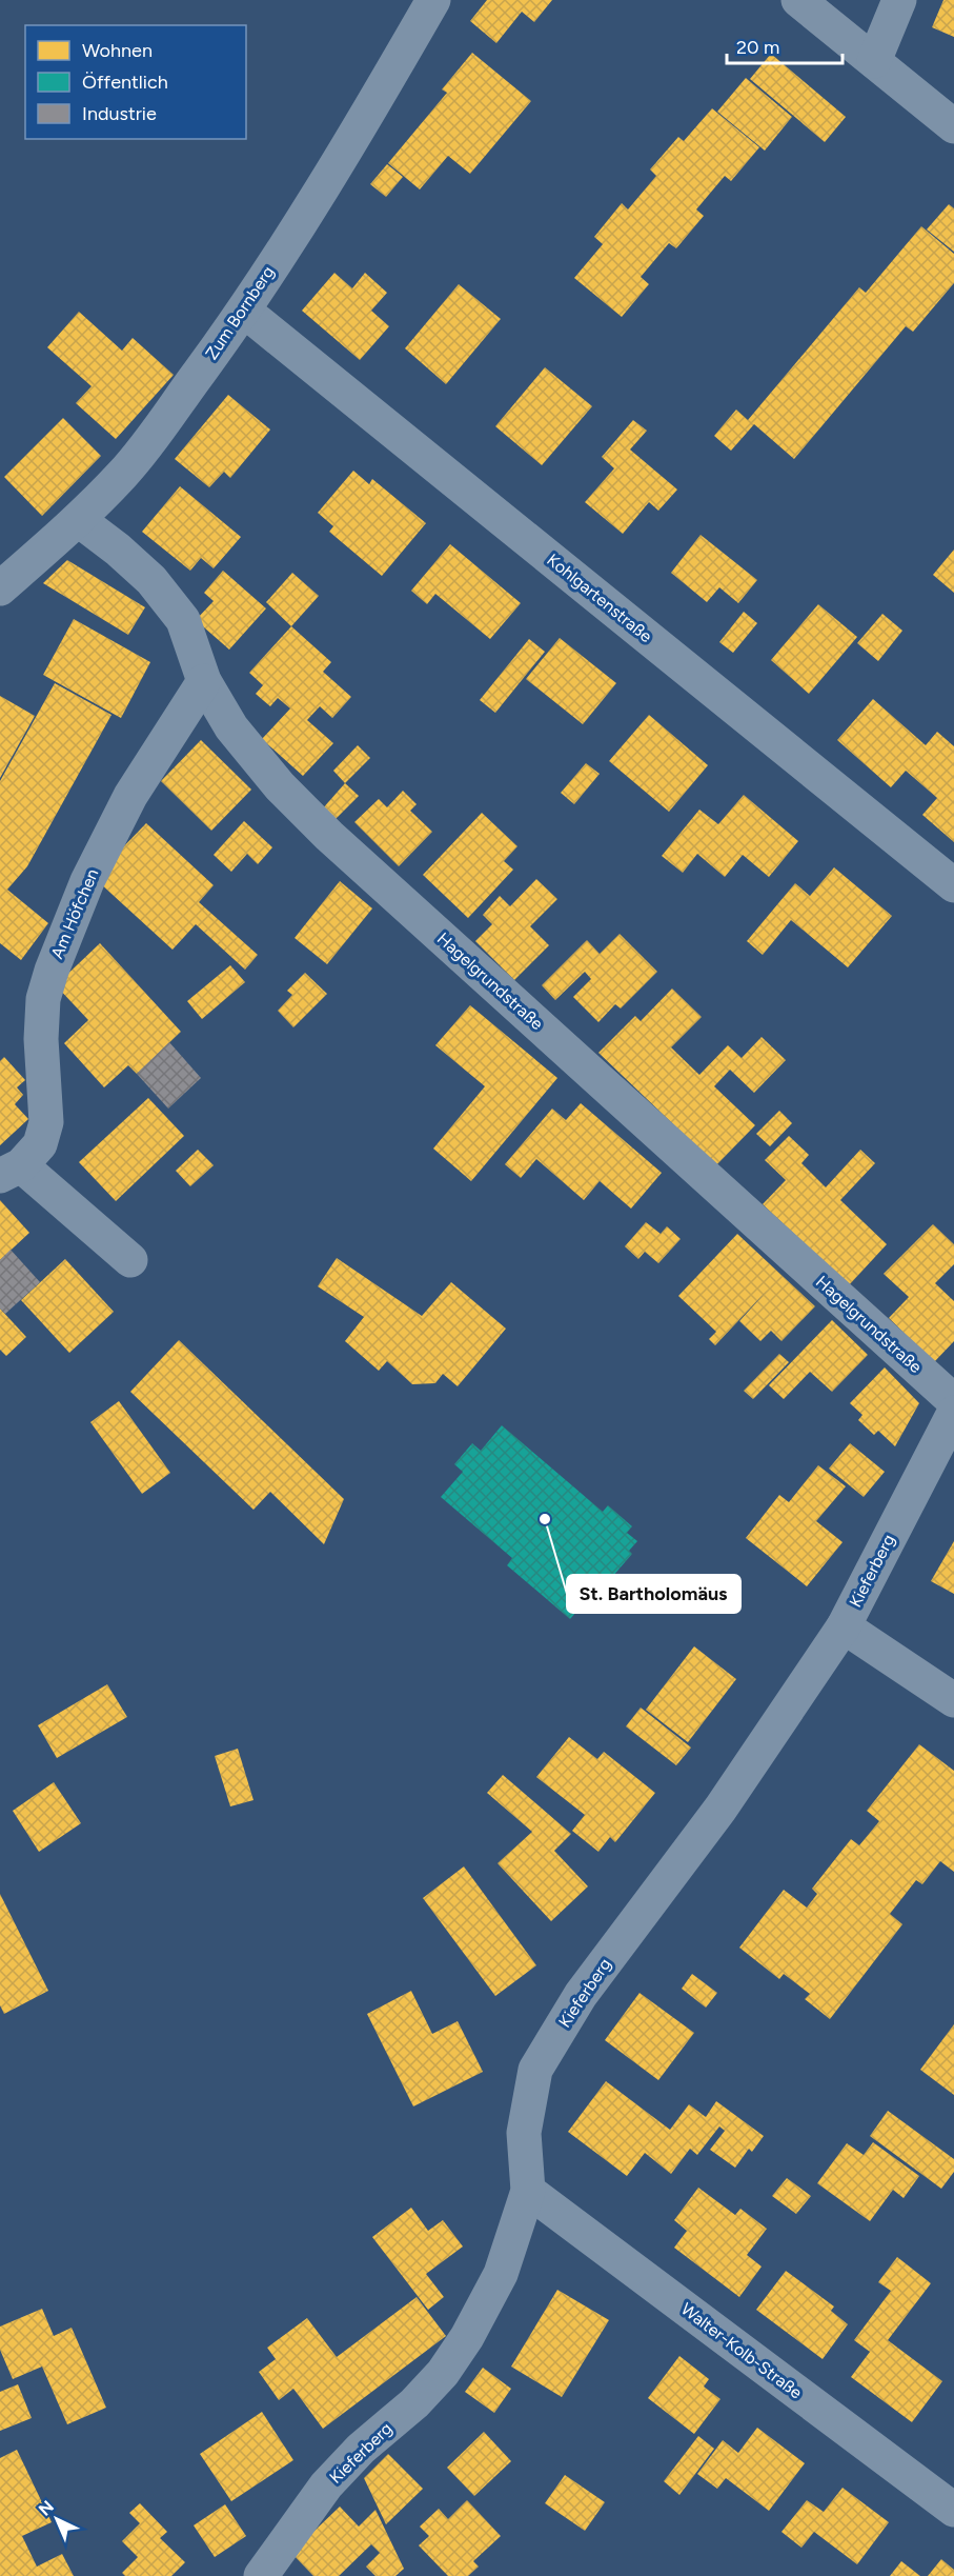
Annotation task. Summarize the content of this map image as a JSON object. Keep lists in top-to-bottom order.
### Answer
{
  "streets": {
    "street": [
      "Zum Bornberg",
      "Kohlgartenstraße",
      "Am Höfchen",
      "Hagelgrundstraße",
      "Kieferberg",
      "Walter-Kolb-Straße"
    ]
  },
  "crossings": [
    ["Zum Bornberg", "Kohlgartenstraße"],
    ["Zum Bornberg", "Hagelgrundstraße"],
    ["Am Höfchen", "Hagelgrundstraße"],
    ["Kieferberg", "Walter-Kolb-Straße"]
  ],
  "places": ["St. Bartholomäus"],
  "legend": ["Wohnen", "Öffentlich", "Industrie"],
  "scale_bar": "20 m",
  "north": "top left"
}
